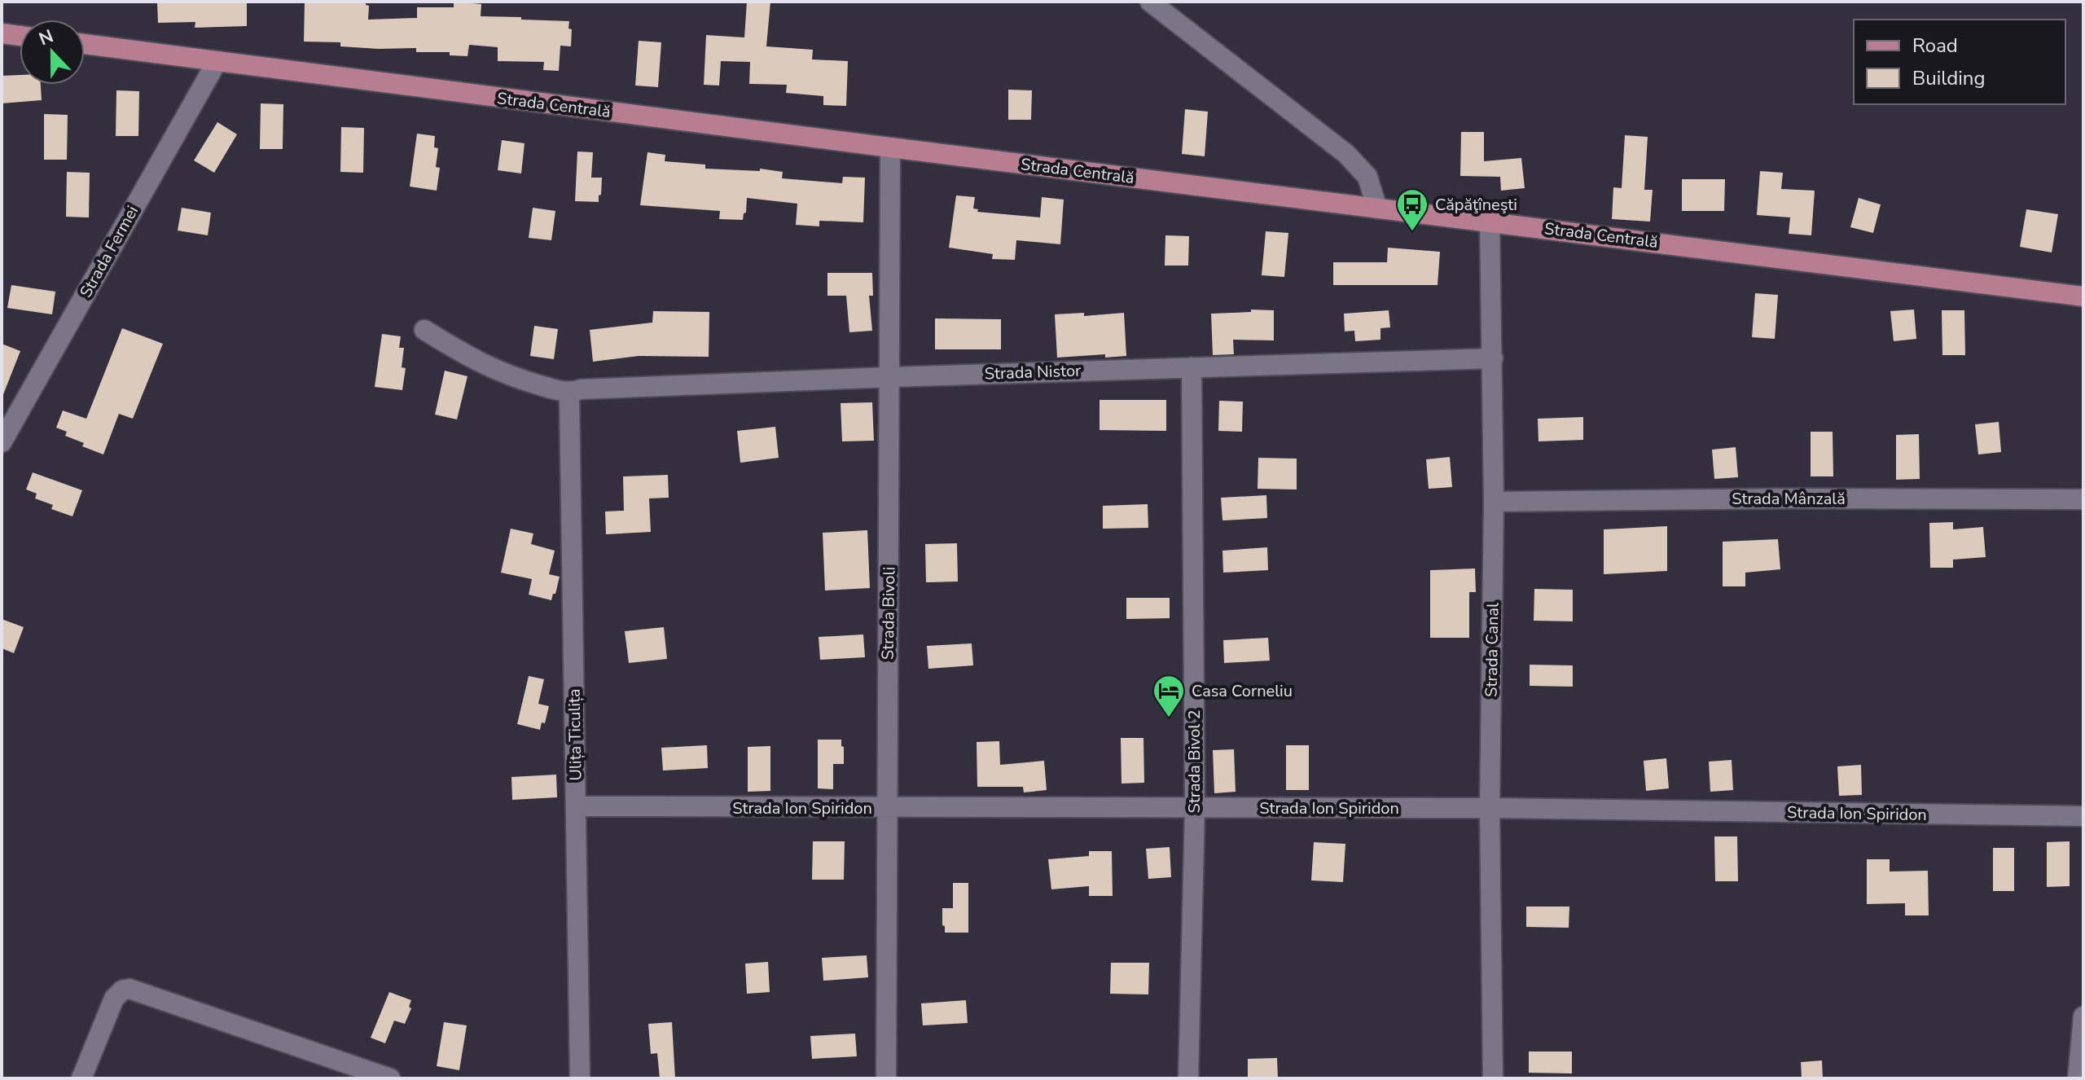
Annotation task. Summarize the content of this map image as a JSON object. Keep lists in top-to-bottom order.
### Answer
{
  "streets": {
    "main road": ["Strada Centrală"],
    "street": [
      "Strada Fermei",
      "Strada Nistor",
      "Strada Mânzală",
      "Strada Bivoli",
      "Strada Canal",
      "Ulița Ticulița",
      "Strada Bivol 2",
      "Strada Ion Spiridon"
    ]
  },
  "crossings": [
    ["Strada Centrală", "Strada Fermei"],
    ["Strada Centrală", "Strada Bivoli"],
    ["Strada Centrală", "Strada Canal"],
    ["Strada Nistor", "Strada Bivoli"],
    ["Strada Nistor", "Strada Canal"],
    ["Strada Nistor", "Ulița Ticulița"],
    ["Strada Nistor", "Strada Bivol 2"],
    ["Strada Mânzală", "Strada Canal"],
    ["Strada Bivoli", "Strada Ion Spiridon"],
    ["Strada Canal", "Strada Ion Spiridon"],
    ["Ulița Ticulița", "Strada Ion Spiridon"],
    ["Strada Bivol 2", "Strada Ion Spiridon"]
  ],
  "places": {
    "bus stop": ["Căpăţîneşti"],
    "hotel": ["Casa Corneliu"]
  },
  "legend": ["Road", "Building"],
  "north": "top"
}
